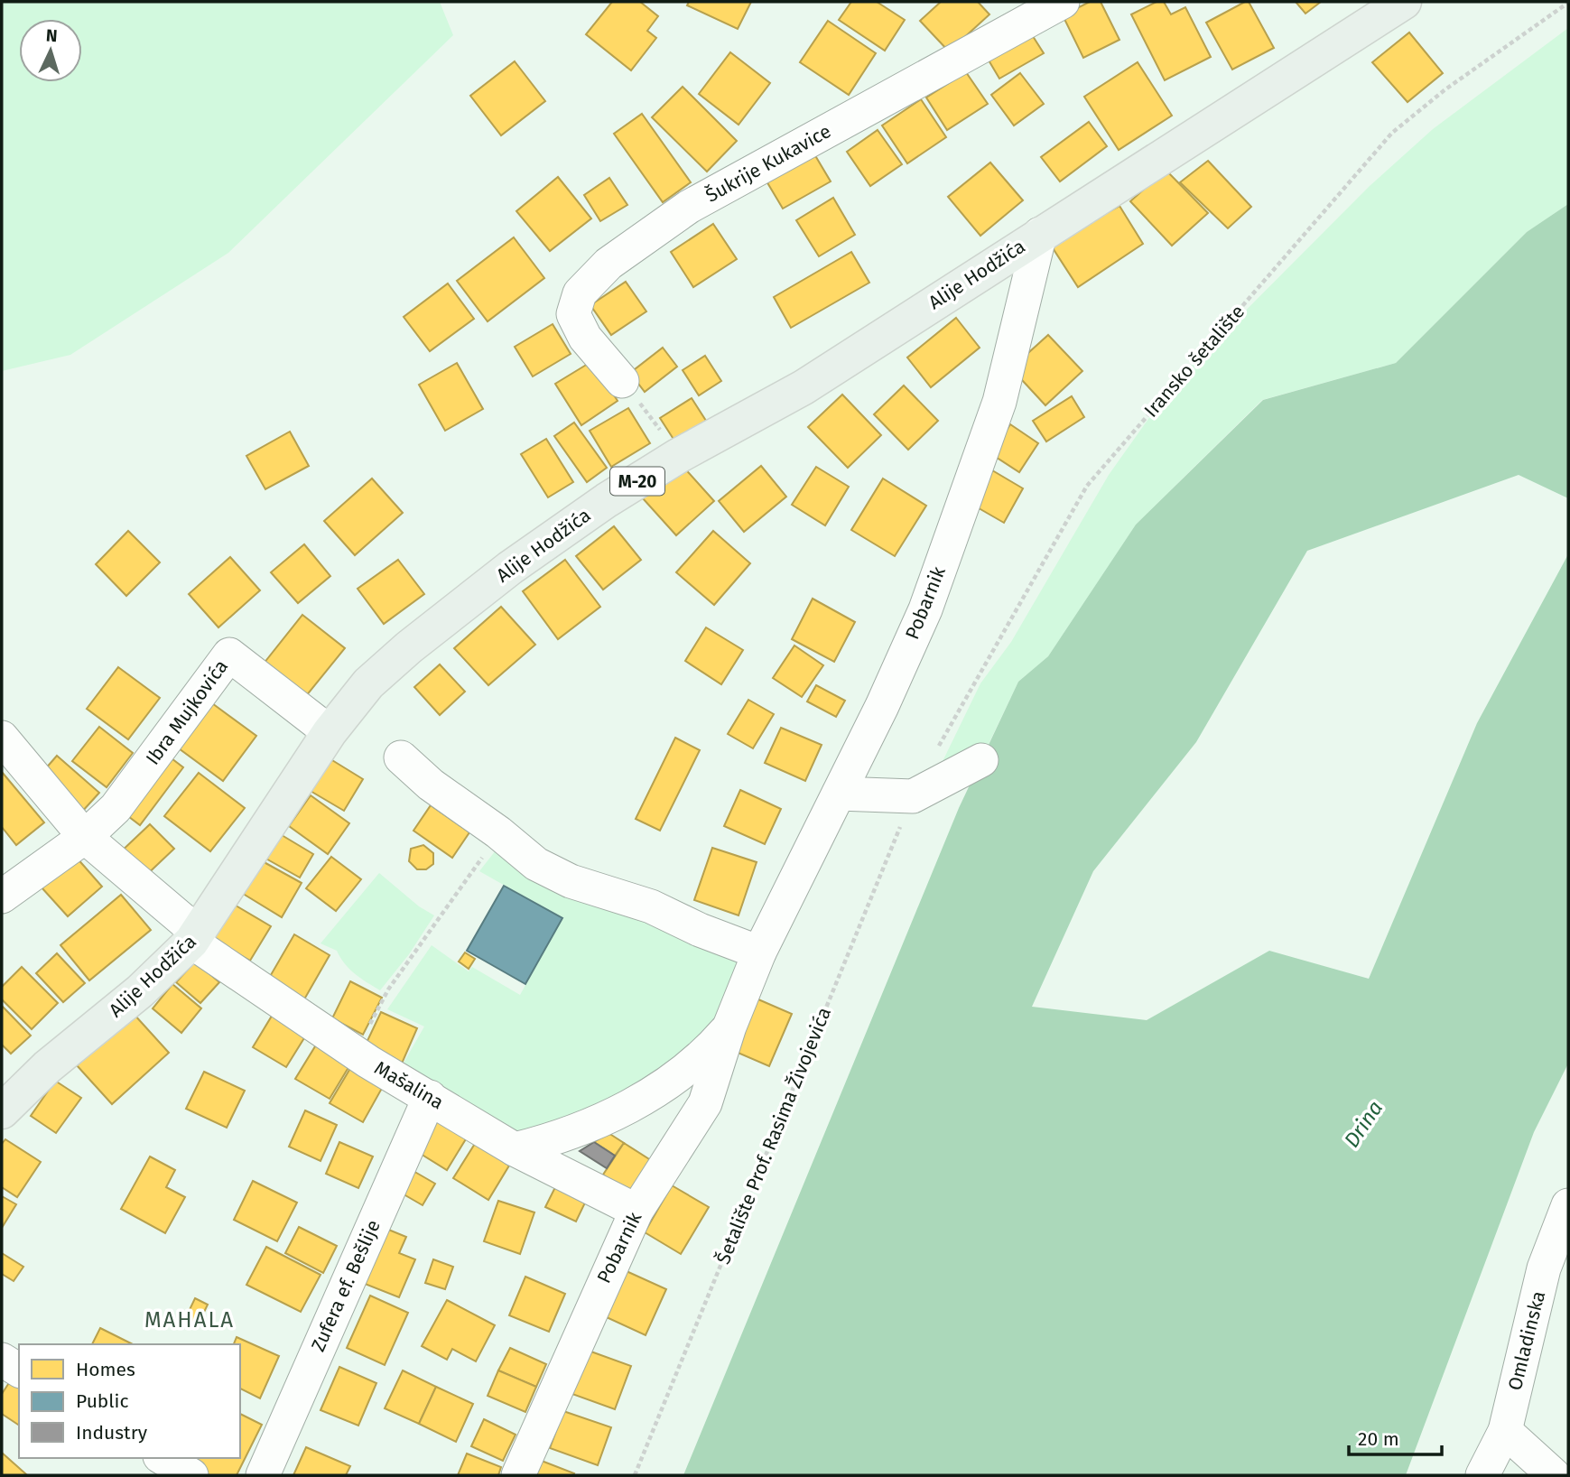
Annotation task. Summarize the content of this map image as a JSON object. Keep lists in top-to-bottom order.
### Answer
{
  "streets": {
    "main road": ["Alije Hodžića", "M-20"],
    "street": [
      "Šukrije Kukavice",
      "Pobarnik",
      "Ibra Mujkovića",
      "Mašalina",
      "Zufera ef. Bešlije",
      "Omladinska"
    ],
    "path": ["Iransko šetalište", "Šetalište Prof. Rasima Živojevića"]
  },
  "crossings": [
    ["Alije Hodžića", "Pobarnik"],
    ["Alije Hodžića", "Ibra Mujkovića"],
    ["Alije Hodžića", "Mašalina"],
    ["Iransko šetalište", "Šetalište Prof. Rasima Živojevića"],
    ["Pobarnik", "Mašalina"],
    ["Ibra Mujkovića", "Mašalina"],
    ["Mašalina", "Zufera ef. Bešlije"]
  ],
  "districts": ["MAHALA"],
  "water": ["Drina"],
  "legend": ["Homes", "Public", "Industry"],
  "scale_bar": "20 m",
  "north": "top"
}
